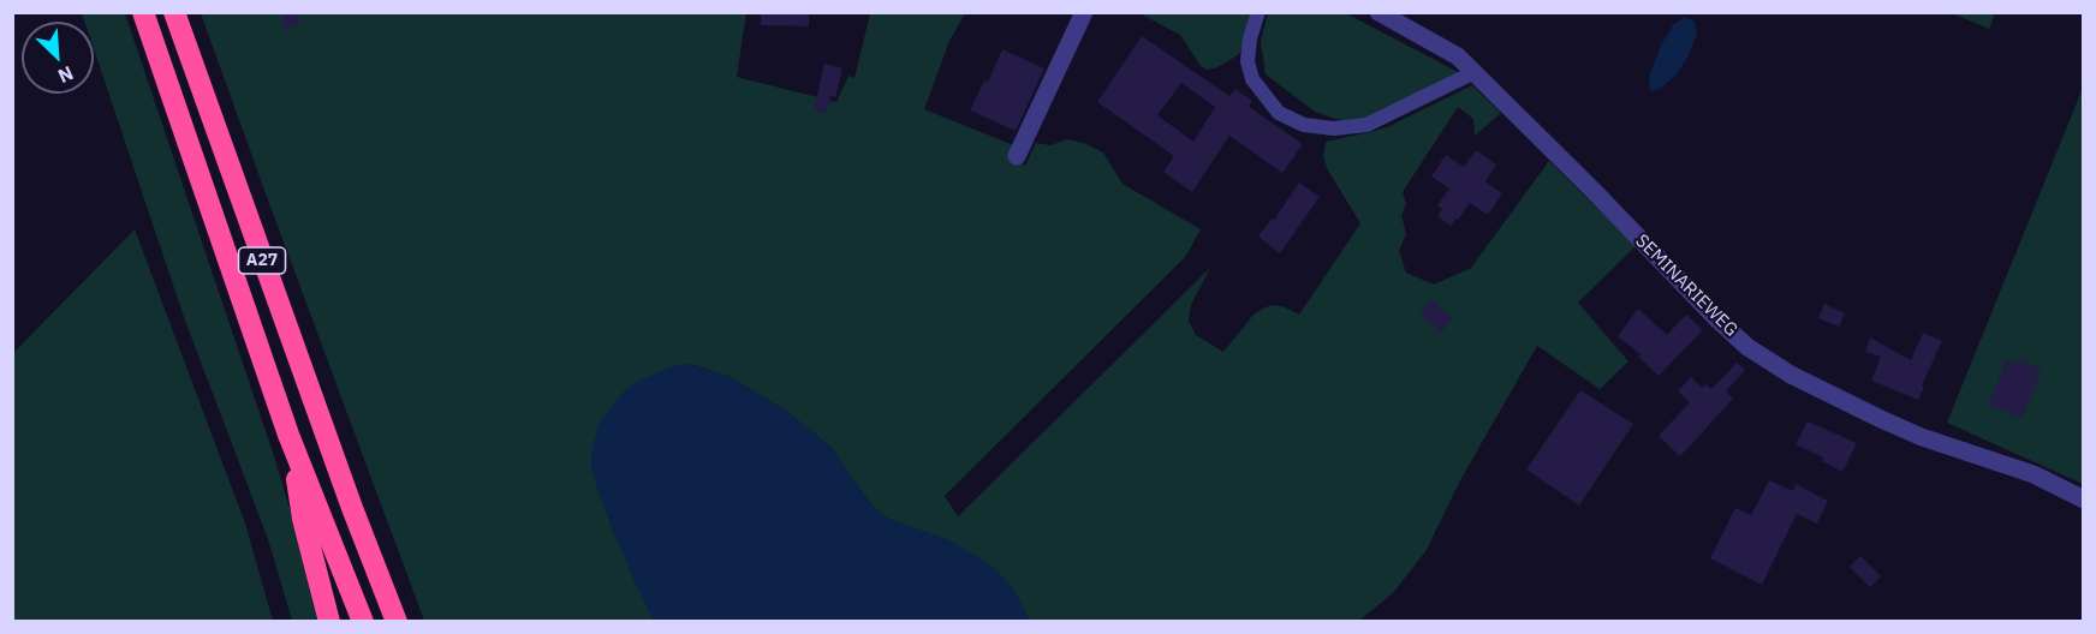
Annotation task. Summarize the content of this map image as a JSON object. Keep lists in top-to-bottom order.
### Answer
{
  "streets": {
    "highway": ["A27"],
    "street": ["SEMINARIEWEG"]
  },
  "north": "bottom right"
}
